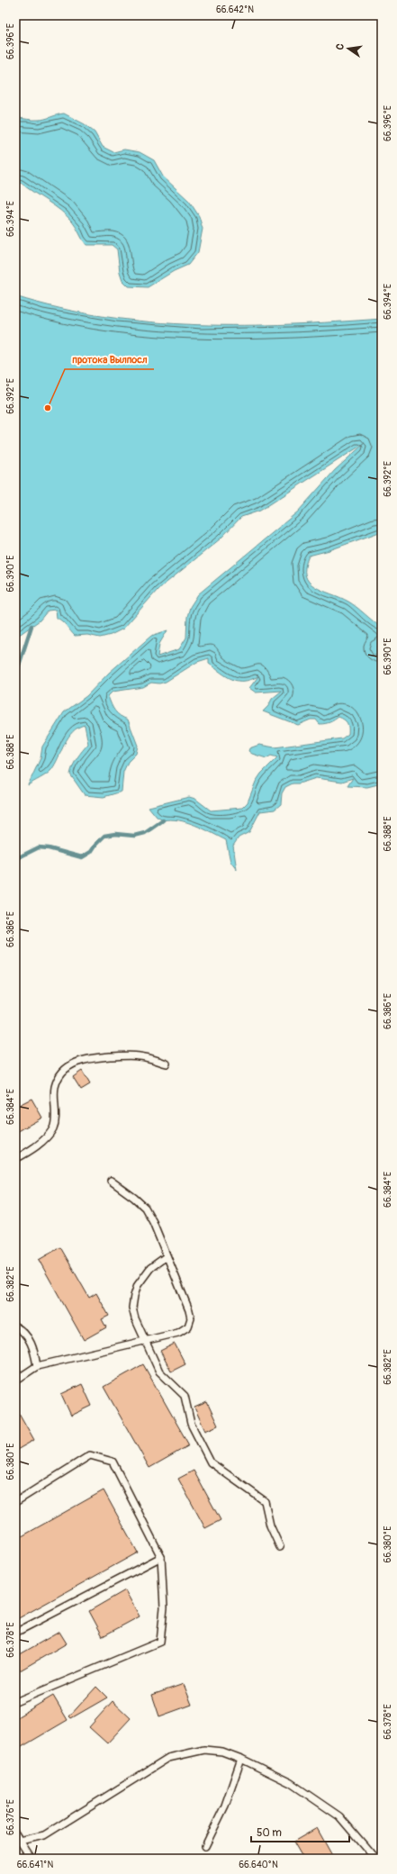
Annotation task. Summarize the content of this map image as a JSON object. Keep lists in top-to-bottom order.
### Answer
{
  "places": ["протока Вылпосл"],
  "scale_bar": "50 m",
  "north": "left",
  "coordinates": [
    "66.642°N",
    "66.396°E",
    "66.394°E",
    "66.392°E",
    "66.390°E",
    "66.388°E",
    "66.386°E",
    "66.384°E",
    "66.382°E",
    "66.380°E",
    "66.378°E",
    "66.376°E",
    "66.641°N",
    "66.640°N"
  ]
}
